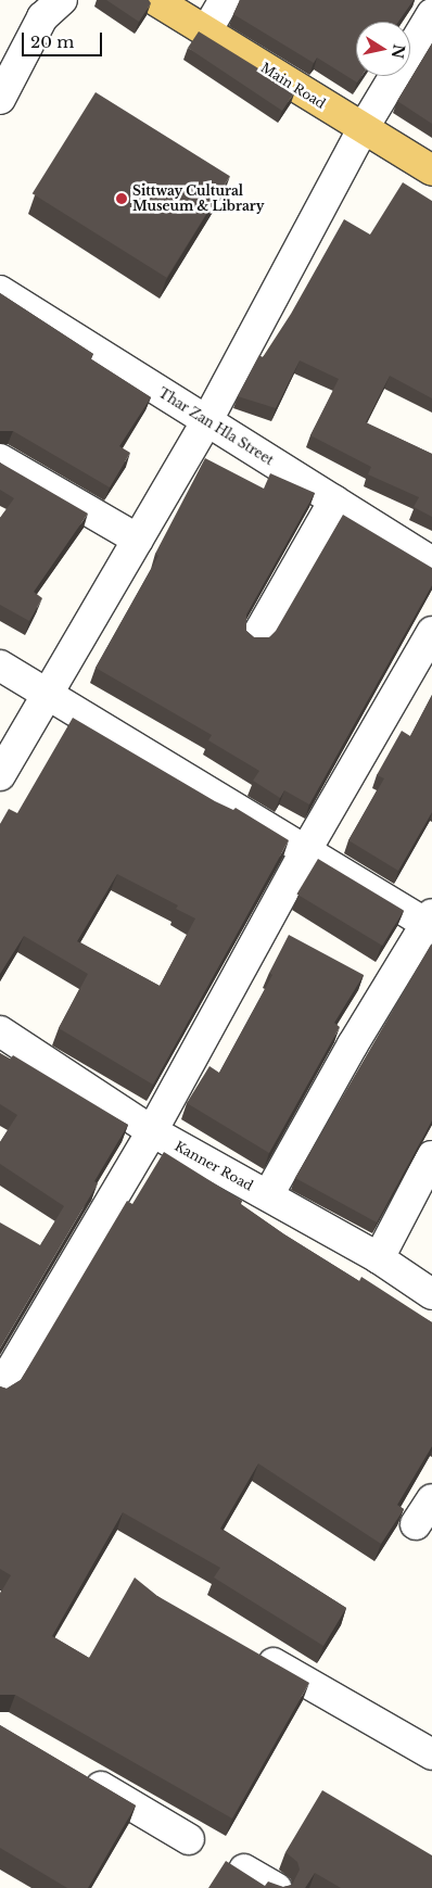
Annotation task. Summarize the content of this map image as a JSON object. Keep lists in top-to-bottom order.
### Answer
{
  "streets": {
    "main road": ["Main Road"],
    "street": ["Thar Zan Hla Street", "Kanner Road"]
  },
  "places": ["Sittway Cultural Museum & Library"],
  "scale_bar": "20 m",
  "north": "right"
}
